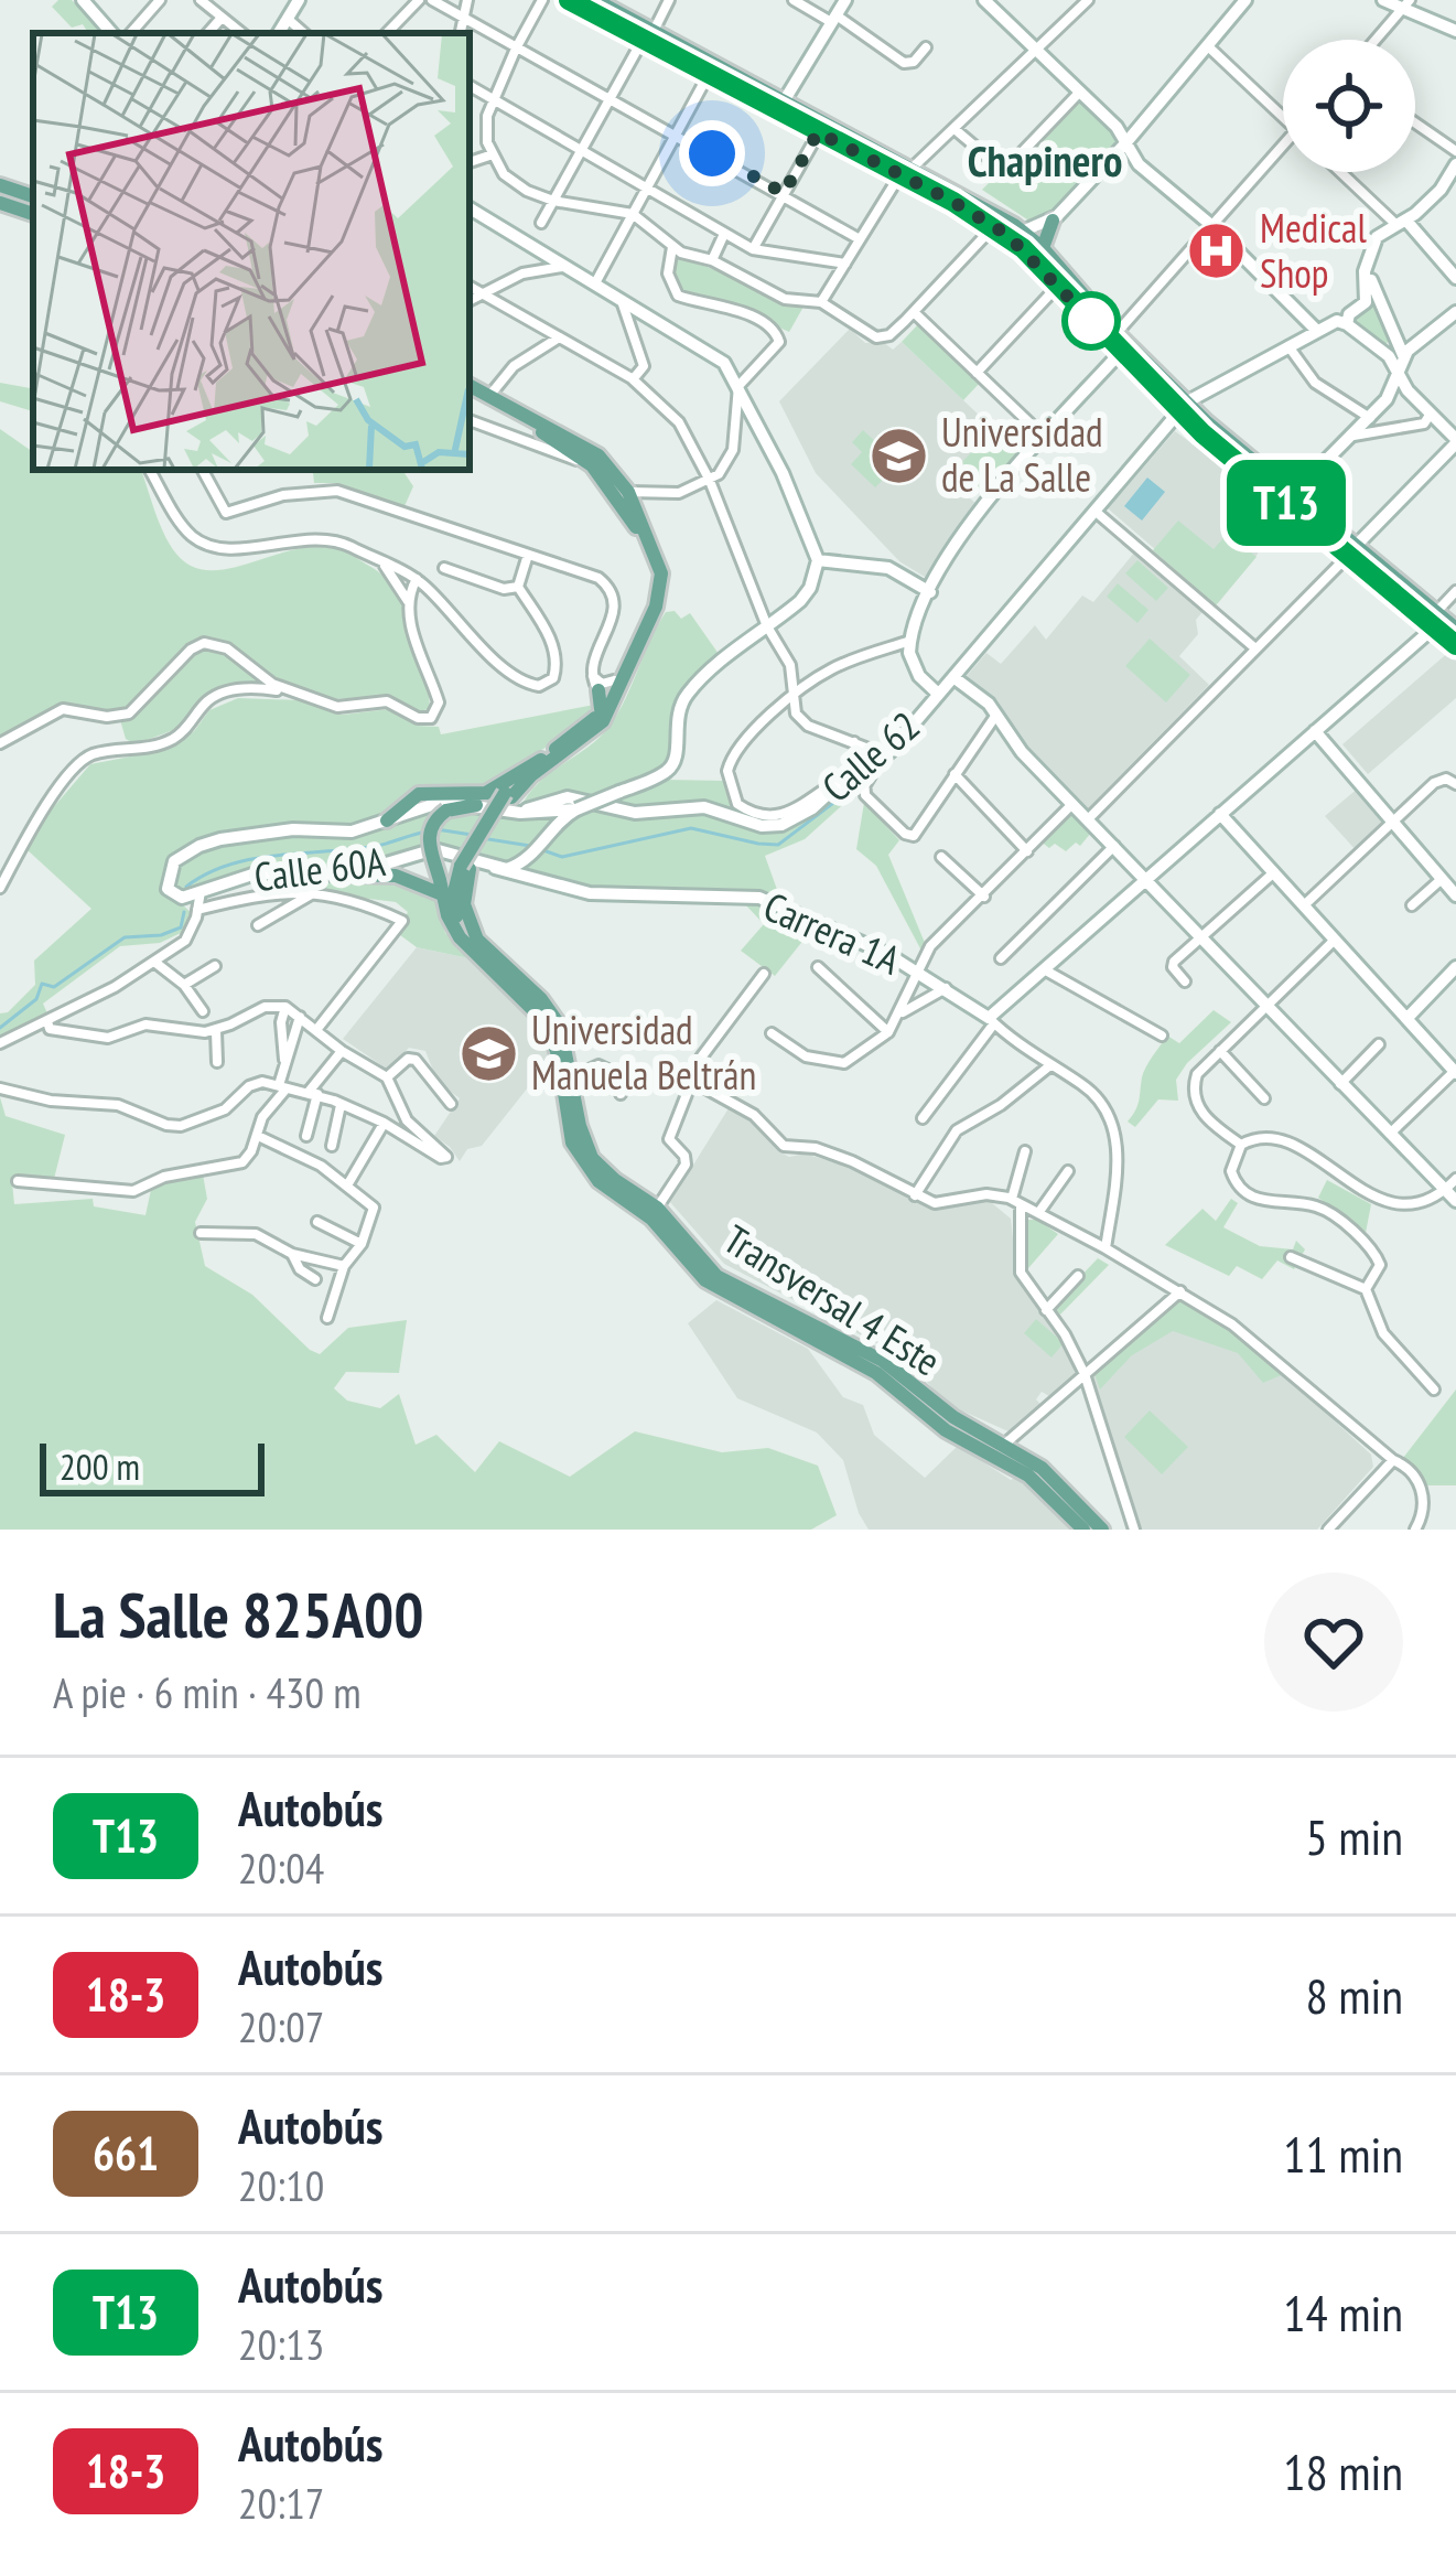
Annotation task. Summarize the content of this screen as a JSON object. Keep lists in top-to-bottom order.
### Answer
{
  "streets": {
    "main road": ["Transversal 4 Este"],
    "street": ["Calle 62", "Calle 60A", "Carrera 1A"]
  },
  "crossings": [
    ["Calle 62", "Calle 60A"],
    ["Calle 60A", "Carrera 1A"]
  ],
  "districts": ["Chapinero"],
  "places": {
    "hospital": ["Medical Shop"],
    "school or university": ["Universidad de La Salle", "Universidad Manuela Beltrán"]
  },
  "lines": ["bus line T13"],
  "scale_bar": "200 m",
  "page": {
    "on_map": "T13",
    "scale": "200 m",
    "heading": ["La Salle 825A00", "A pie · 6 min · 430 m"],
    "list": [
      {
        "mark": "T13",
        "name": "Autobús",
        "note": "20:04",
        "value": "5 min"
      },
      {
        "mark": "18-3",
        "name": "Autobús",
        "note": "20:07",
        "value": "8 min"
      },
      {
        "mark": "661",
        "name": "Autobús",
        "note": "20:10",
        "value": "11 min"
      },
      {
        "mark": "T13",
        "name": "Autobús",
        "note": "20:13",
        "value": "14 min"
      },
      {
        "mark": "18-3",
        "name": "Autobús",
        "note": "20:17",
        "value": "18 min"
      }
    ]
  }
}
